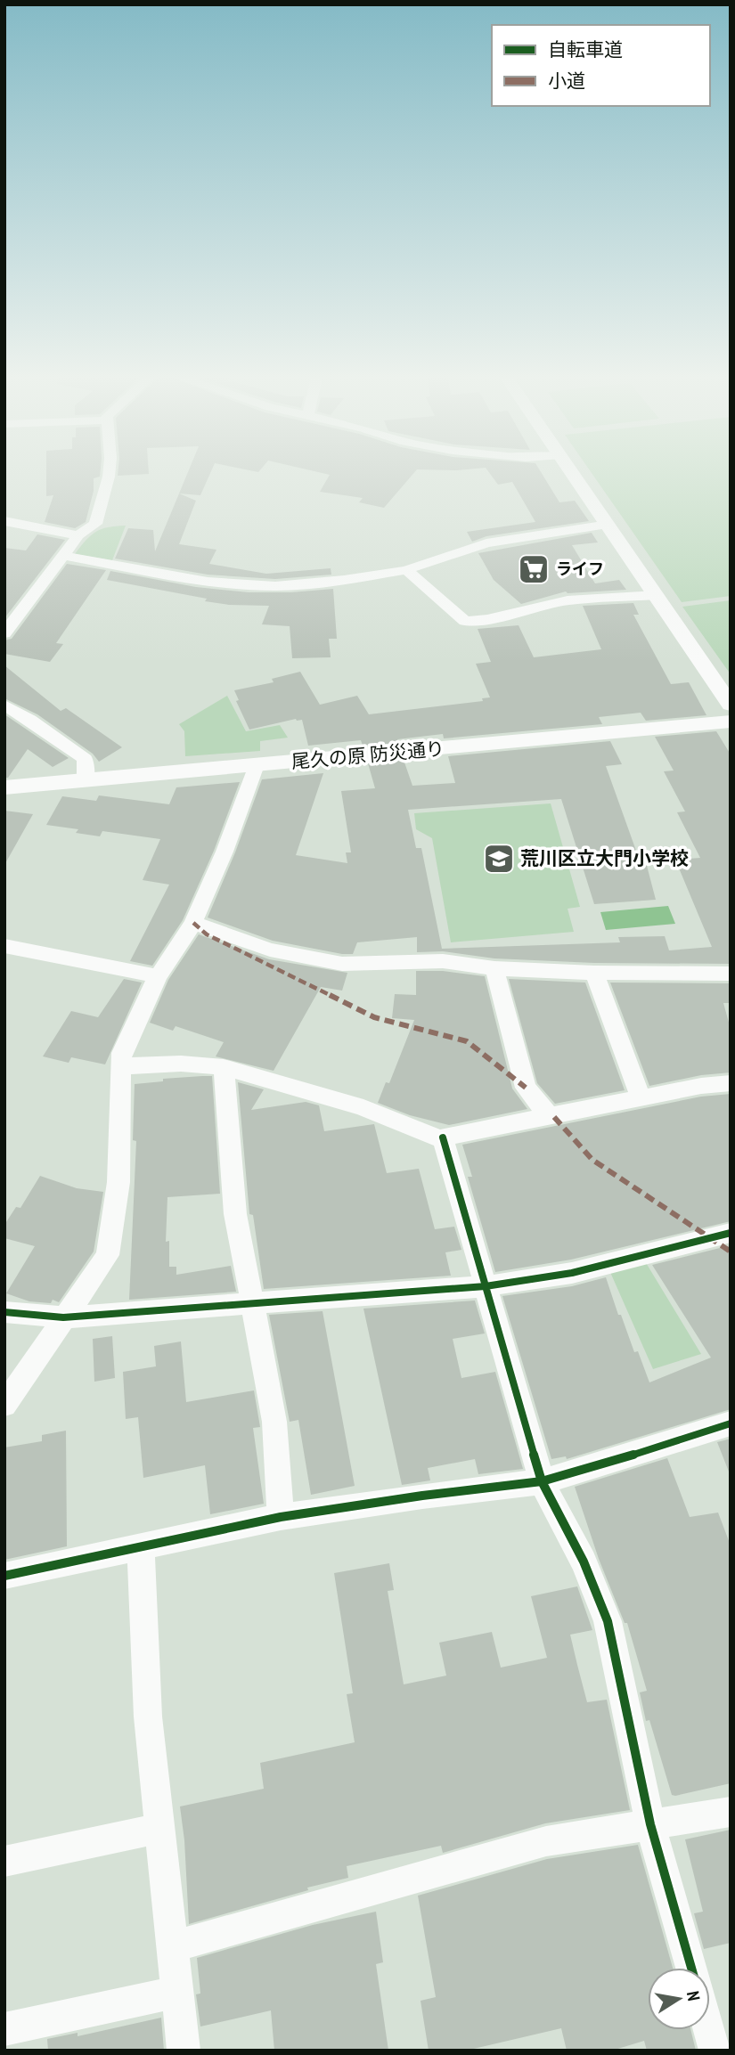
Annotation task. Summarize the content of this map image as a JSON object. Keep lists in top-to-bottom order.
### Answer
{
  "streets": {
    "street": ["尾久の原 防災通り"]
  },
  "places": {
    "supermarket": ["ライフ"],
    "school or university": ["荒川区立大門小学校"]
  },
  "legend": ["自転車道", "小道"],
  "north": "right"
}
